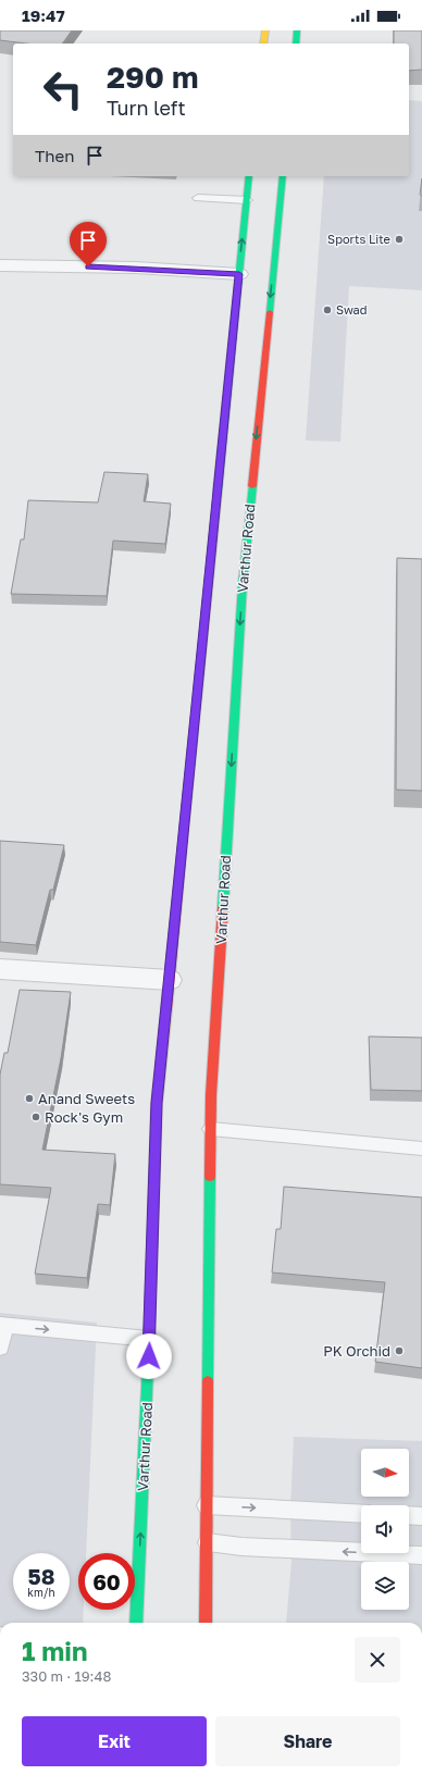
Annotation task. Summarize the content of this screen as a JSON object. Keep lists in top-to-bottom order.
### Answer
{
  "streets": {
    "main road": ["Varthur Road"]
  },
  "places": [
    "Sports Lite",
    "Swad",
    "Anand Sweets",
    "Rock's Gym",
    "PK Orchid"
  ],
  "north": "right",
  "page": {
    "status": "19:47",
    "turn": ["290 m", "Turn left"],
    "then": "Then",
    "speed": "58 km/h",
    "limit": "60",
    "heading": ["1 min", "330 m · 19:48"],
    "buttons": ["Exit", "Share"]
  }
}
